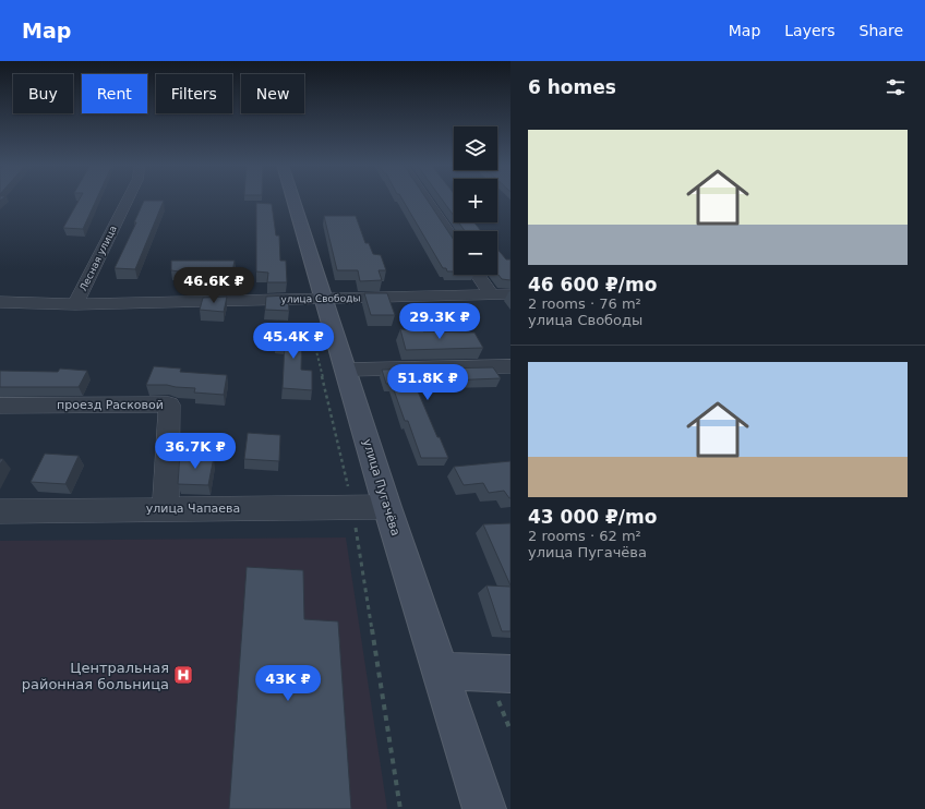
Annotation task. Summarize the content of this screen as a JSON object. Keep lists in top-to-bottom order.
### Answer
{
  "streets": {
    "main road": ["улица Пугачёва"],
    "street": [
      "Лесная улица",
      "улица Свободы",
      "проезд Расковой",
      "улица Чапаева"
    ]
  },
  "crossings": [
    ["Лесная улица", "улица Свободы"],
    ["улица Свободы", "улица Пугачёва"],
    ["проезд Расковой", "улица Чапаева"],
    ["улица Пугачёва", "улица Чапаева"]
  ],
  "places": {
    "hospital": ["Центральная районная больница"]
  },
  "page": {
    "header": "Map",
    "nav": ["Map", "Layers", "Share"],
    "heading": "6 homes",
    "chip": [
      "Buy",
      "Rent",
      "Filters",
      "New"
    ],
    "list": [
      {
        "name": "46 600 ₽/mo",
        "note": "2 rooms · 76 m² · улица Свободы"
      },
      {
        "name": "43 000 ₽/mo",
        "note": "2 rooms · 62 m² · улица Пугачёва"
      }
    ],
    "map_buttons": ["+", "−"],
    "price": [
      "46.6K ₽",
      "29.3K ₽",
      "45.4K ₽",
      "51.8K ₽",
      "36.7K ₽",
      "43K ₽"
    ]
  }
}
